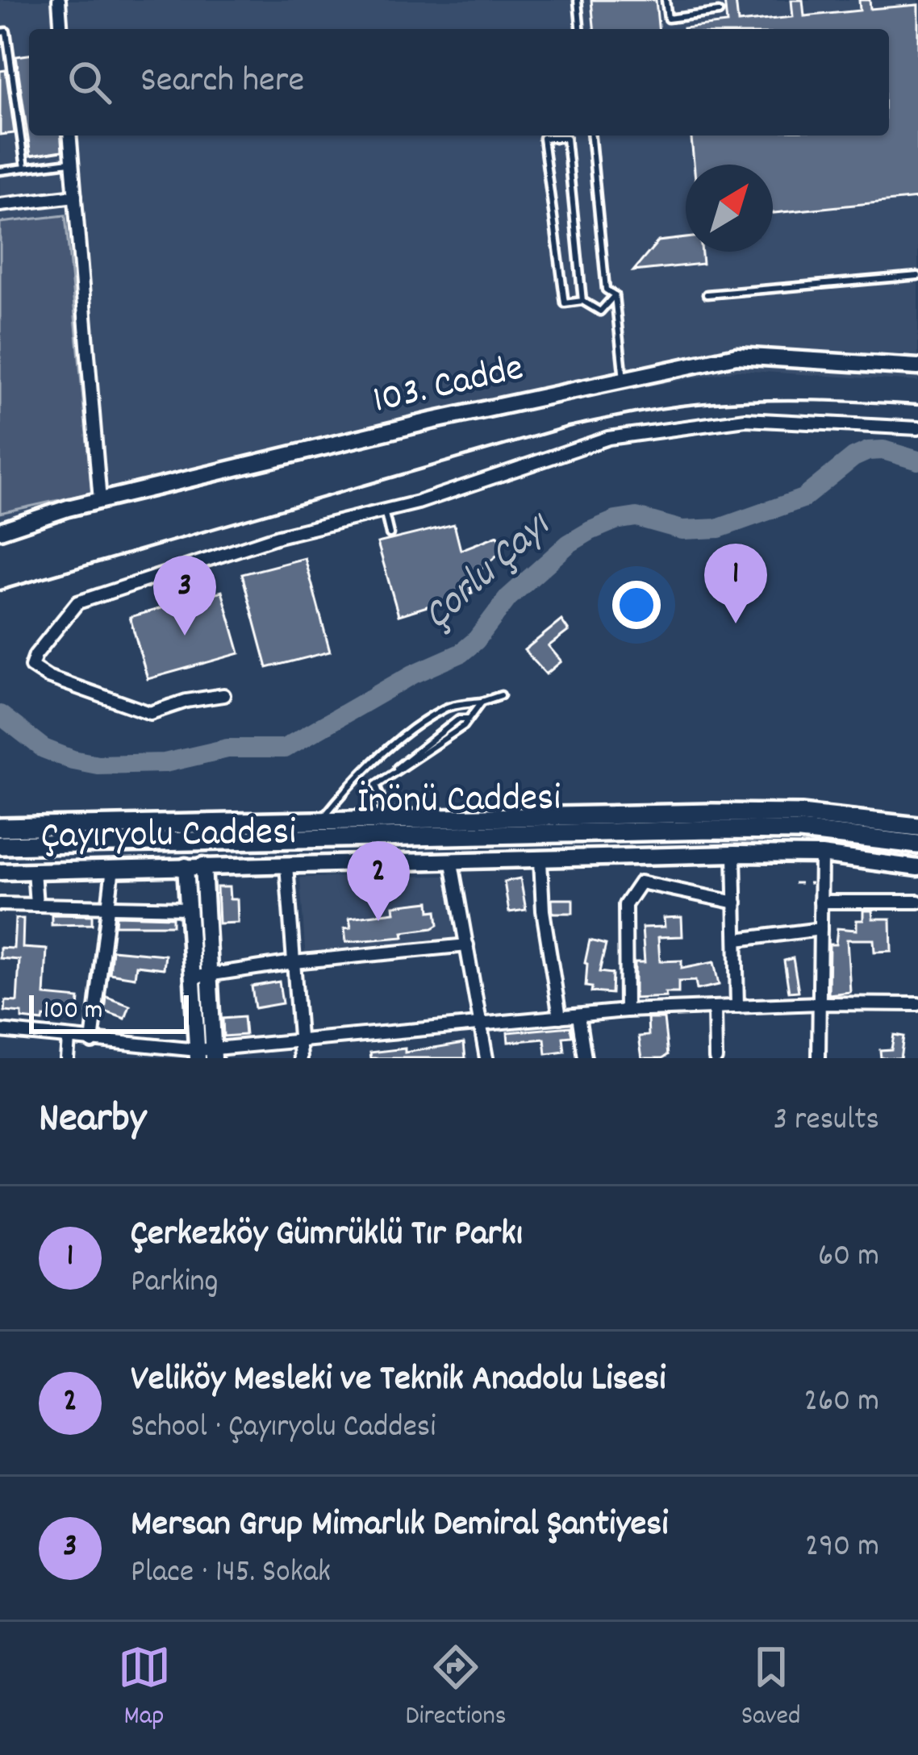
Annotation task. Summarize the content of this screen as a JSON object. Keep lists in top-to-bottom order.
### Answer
{
  "streets": {
    "main road": ["İnönü Caddesi"],
    "street": ["103. Cadde", "Çayıryolu Caddesi"]
  },
  "water": ["Çorlu Çayı"],
  "scale_bar": "100 m",
  "north": "top right",
  "page": {
    "search": "Search here",
    "pins": ["1", "3", "2"],
    "scale": "100 m",
    "heading": ["Nearby", "3 results"],
    "list": [
      {
        "mark": "1",
        "name": "Çerkezköy Gümrüklü Tır Parkı",
        "note": "Parking",
        "value": "60 m"
      },
      {
        "mark": "2",
        "name": "Veliköy Mesleki ve Teknik Anadolu Lisesi",
        "note": "School · Çayıryolu Caddesi",
        "value": "260 m"
      },
      {
        "mark": "3",
        "name": "Mersan Grup Mimarlık Demiral Şantiyesi",
        "note": "Place · 145. Sokak",
        "value": "290 m"
      }
    ],
    "nav": ["Map", "Directions", "Saved"]
  }
}
